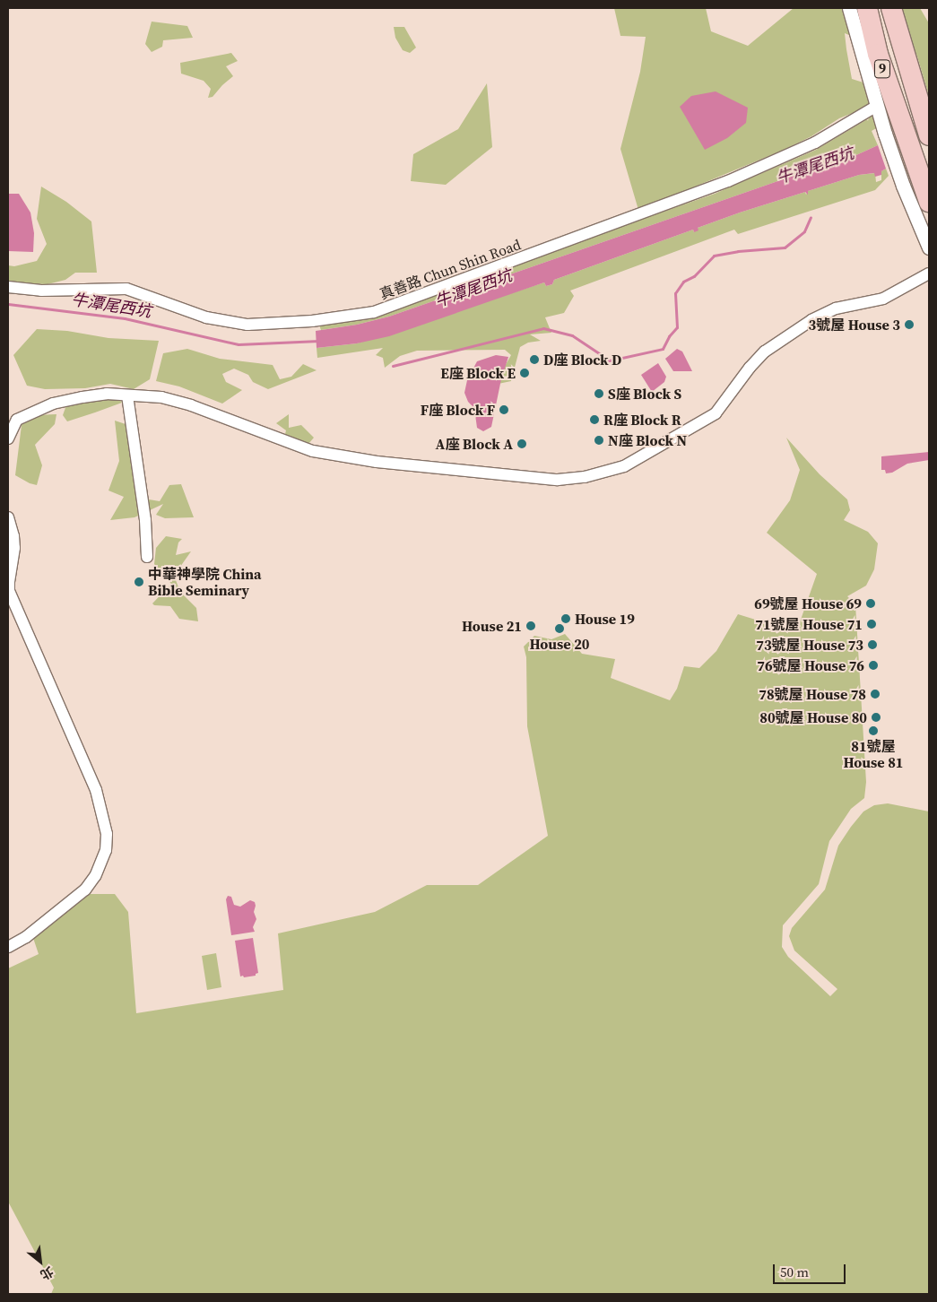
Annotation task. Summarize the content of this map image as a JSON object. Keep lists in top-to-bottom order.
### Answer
{
  "streets": {
    "highway": ["9"],
    "street": ["真善路 Chun Shin Road"]
  },
  "water": ["牛潭尾西坑"],
  "places": [
    "3號屋 House 3",
    "D座 Block D",
    "E座 Block E",
    "S座 Block S",
    "F座 Block F",
    "R座 Block R",
    "N座 Block N",
    "A座 Block A",
    "中華神學院 China Bible Seminary",
    "69號屋 House 69",
    "House 19",
    "71號屋 House 71",
    "House 21",
    "House 20",
    "73號屋 House 73",
    "76號屋 House 76",
    "78號屋 House 78",
    "80號屋 House 80",
    "81號屋 House 81"
  ],
  "scale_bar": "50 m",
  "north": "bottom right"
}
